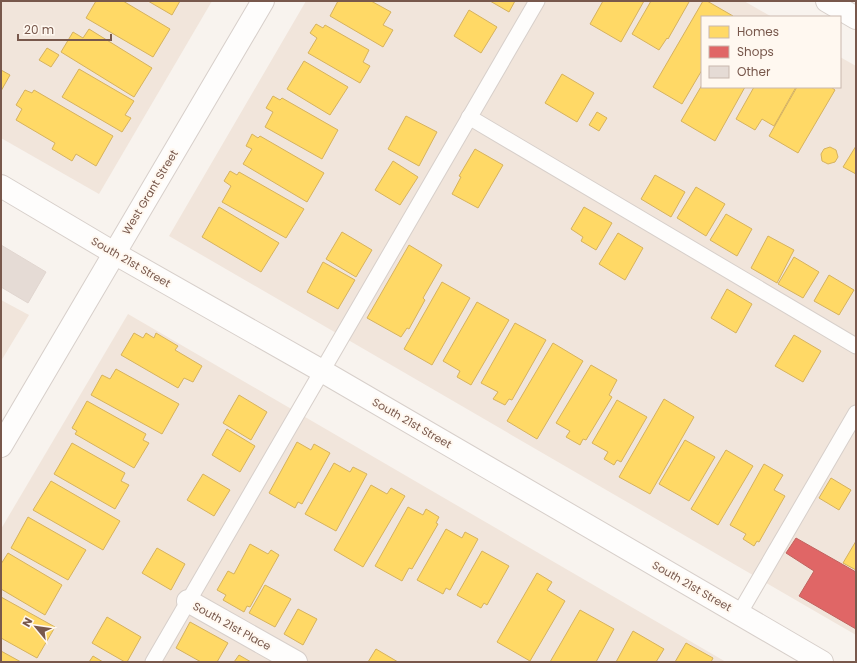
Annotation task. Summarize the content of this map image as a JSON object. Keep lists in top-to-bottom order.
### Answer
{
  "streets": {
    "street": ["West Grant Street", "South 21st Street", "South 21st Place"]
  },
  "crossings": [
    ["West Grant Street", "South 21st Street"]
  ],
  "legend": ["Homes", "Shops", "Other"],
  "scale_bar": "20 m",
  "north": "top left"
}
